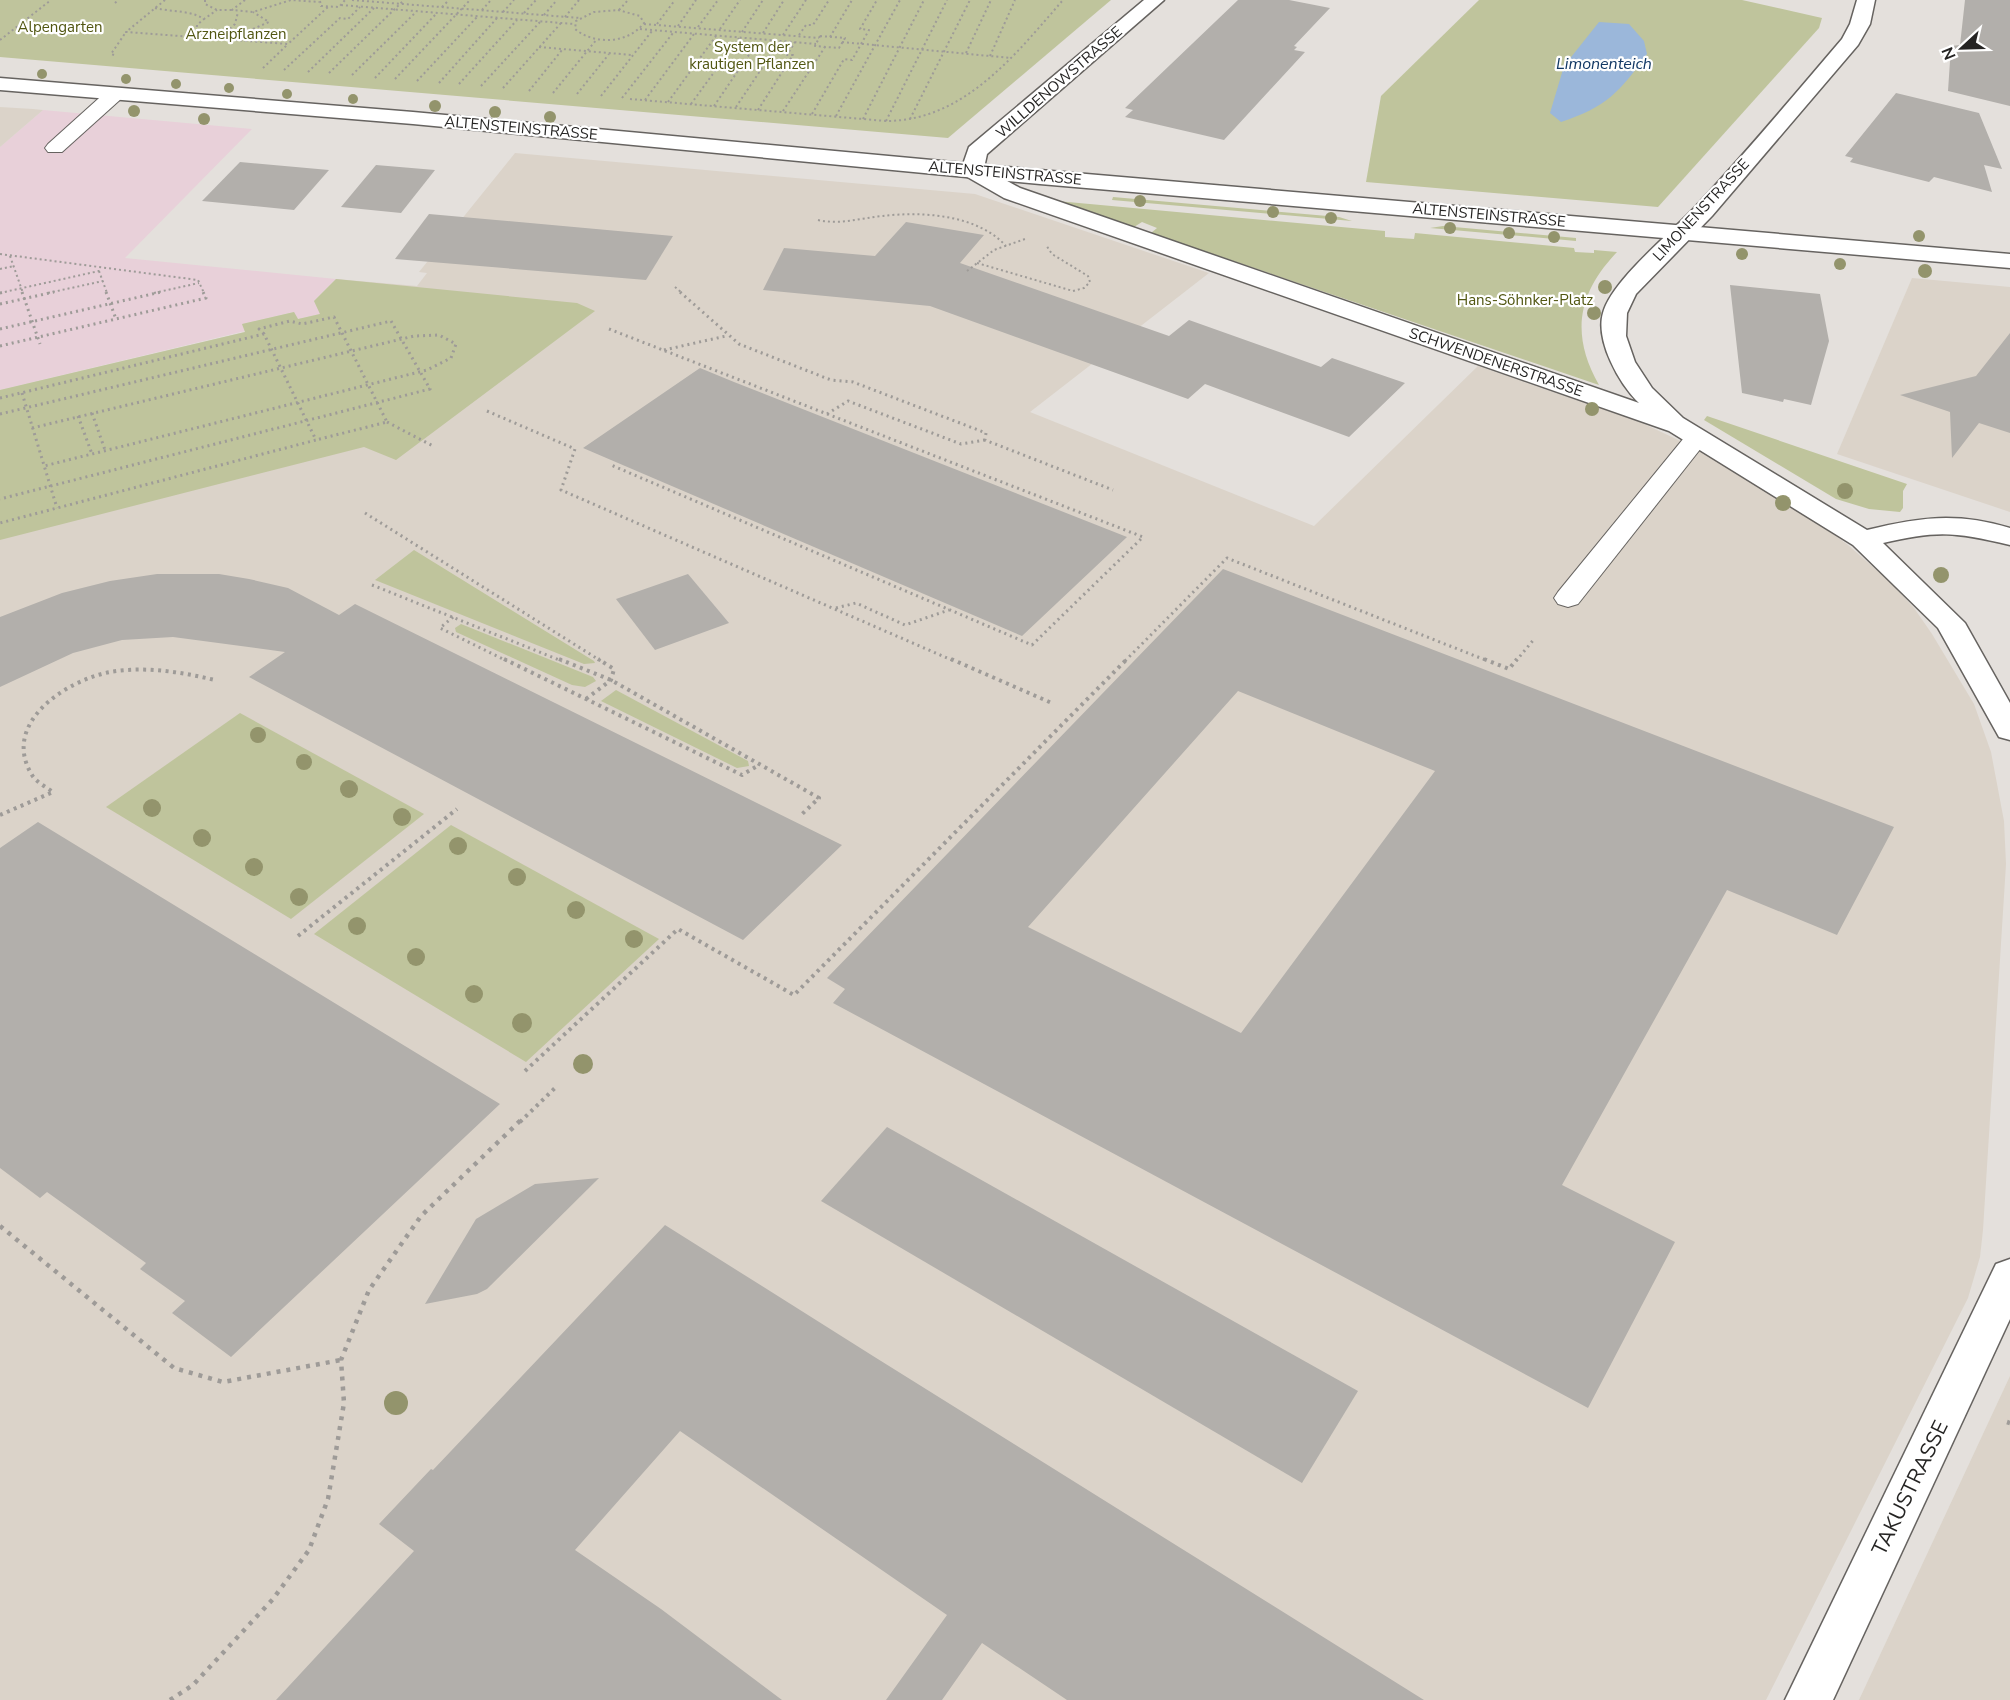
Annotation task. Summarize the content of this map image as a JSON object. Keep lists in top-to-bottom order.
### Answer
{
  "streets": {
    "street": [
      "WILLDENOWSTRASSE",
      "ALTENSTEINSTRASSE",
      "LIMONENSTRASSE",
      "SCHWENDENERSTRASSE",
      "TAKUSTRASSE"
    ]
  },
  "crossings": [
    ["WILLDENOWSTRASSE", "ALTENSTEINSTRASSE"],
    ["WILLDENOWSTRASSE", "SCHWENDENERSTRASSE"],
    ["ALTENSTEINSTRASSE", "LIMONENSTRASSE"],
    ["ALTENSTEINSTRASSE", "SCHWENDENERSTRASSE"],
    ["LIMONENSTRASSE", "SCHWENDENERSTRASSE"]
  ],
  "water": ["Limonenteich"],
  "parks": [
    "Alpengarten",
    "Arzneipflanzen",
    "System der krautigen Pflanzen",
    "Hans-Söhnker-Platz"
  ],
  "north": "left"
}
